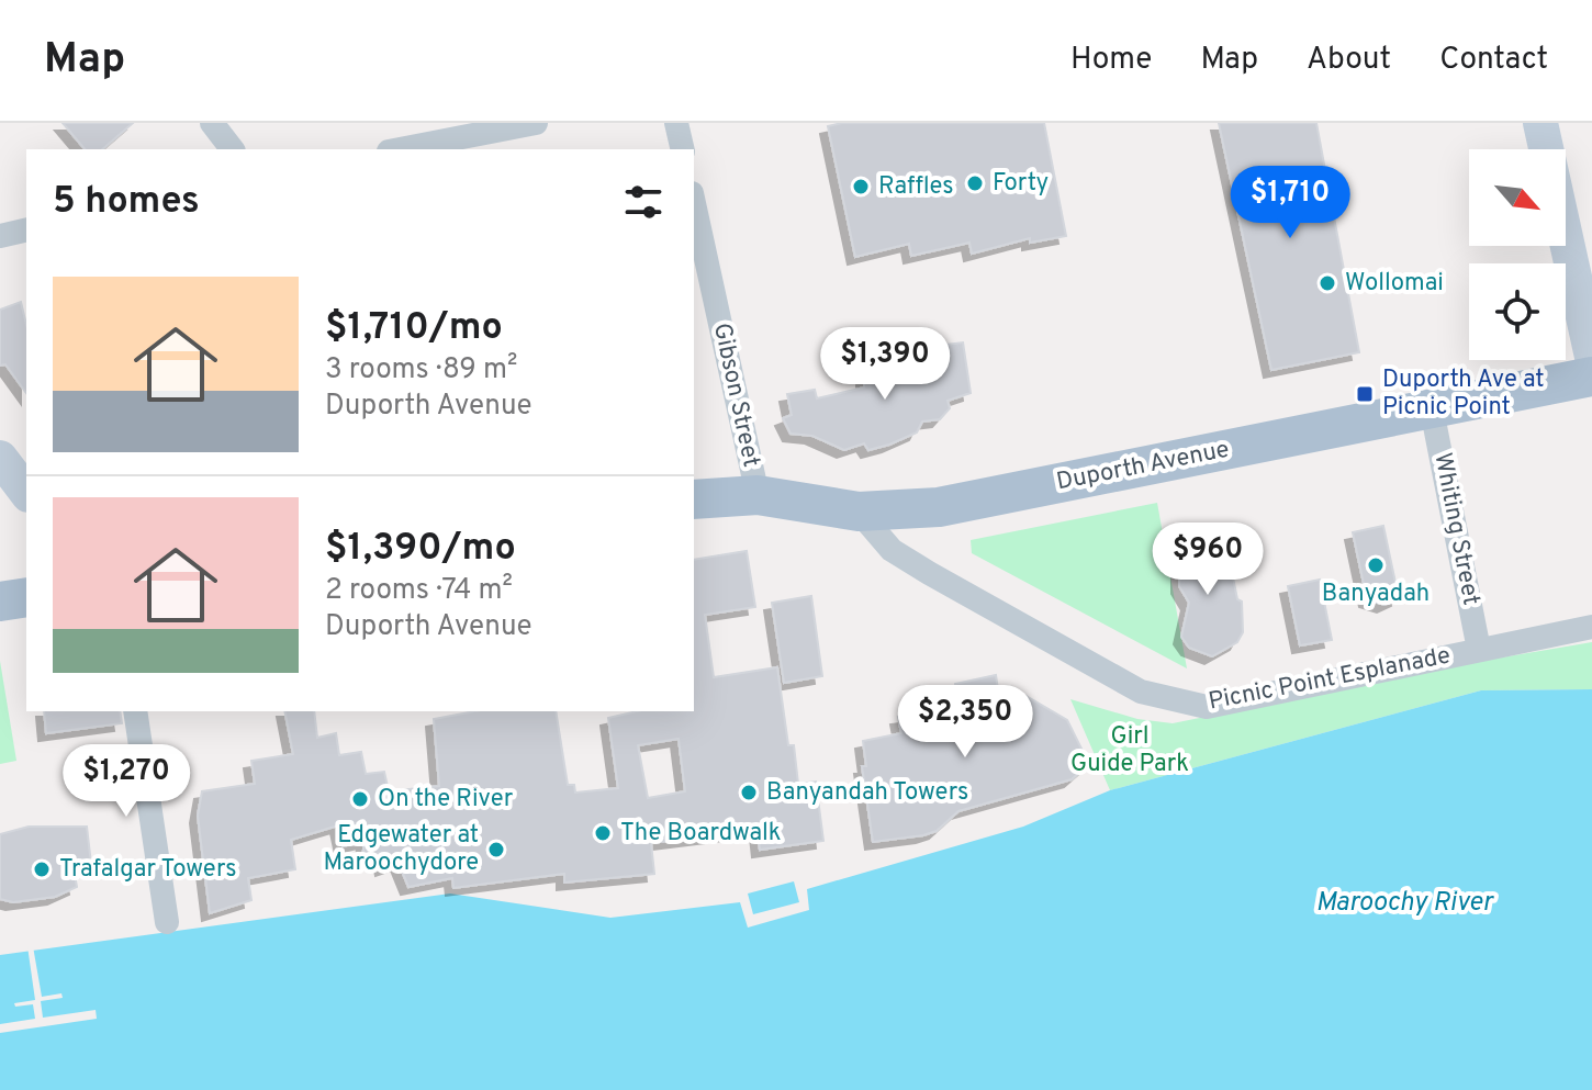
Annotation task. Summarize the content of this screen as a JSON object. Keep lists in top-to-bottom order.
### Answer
{
  "streets": {
    "main road": ["Duporth Avenue"],
    "street": ["Gibson Street", "Whiting Street", "Picnic Point Esplanade"]
  },
  "crossings": [
    ["Gibson Street", "Duporth Avenue"],
    ["Duporth Avenue", "Whiting Street"],
    ["Duporth Avenue", "Picnic Point Esplanade"],
    ["Whiting Street", "Picnic Point Esplanade"]
  ],
  "water": ["Maroochy River"],
  "parks": ["Girl Guide Park"],
  "places": {
    "other": [
      "Forty",
      "Raffles",
      "Wollomai",
      "Banyadah",
      "Banyandah Towers",
      "On the River",
      "The Boardwalk",
      "Edgewater at Maroochydore",
      "Trafalgar Towers"
    ],
    "transit": ["Duporth Ave at Picnic Point"]
  },
  "north": "bottom right",
  "page": {
    "header": "Map",
    "nav": [
      "Home",
      "Map",
      "About",
      "Contact"
    ],
    "heading": "5 homes",
    "price": [
      "$1,710",
      "$1,390",
      "$960",
      "$2,350",
      "$1,270"
    ],
    "list": [
      {
        "name": "$1,710/mo",
        "note": "3 rooms · 89 m² · Duporth Avenue"
      },
      {
        "name": "$1,390/mo",
        "note": "2 rooms · 74 m² · Duporth Avenue"
      }
    ]
  }
}
